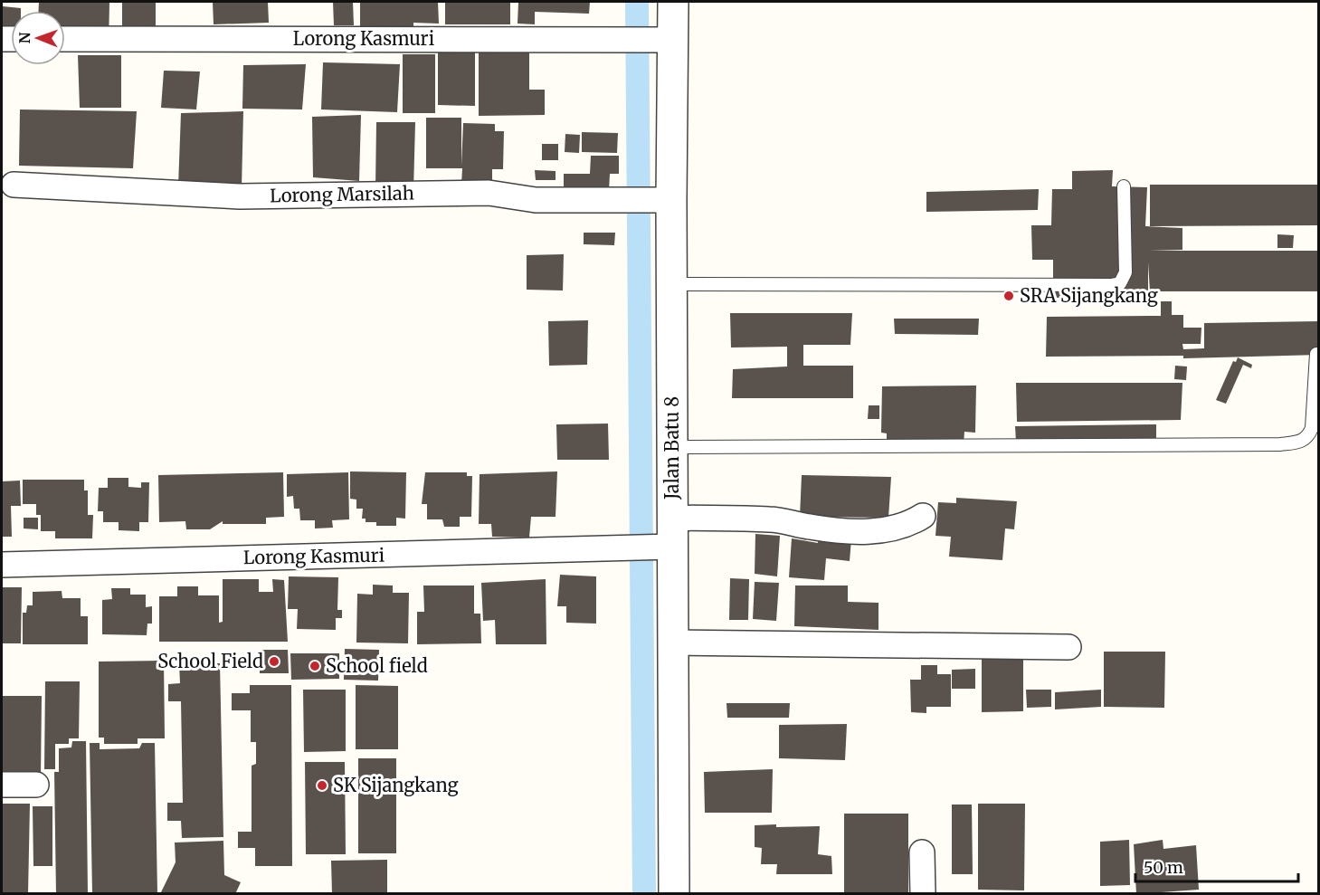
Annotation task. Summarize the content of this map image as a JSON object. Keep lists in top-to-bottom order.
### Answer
{
  "streets": {
    "street": ["Lorong Kasmuri", "Lorong Marsilah", "Jalan Batu 8"]
  },
  "crossings": [
    ["Lorong Kasmuri", "Jalan Batu 8"],
    ["Lorong Marsilah", "Jalan Batu 8"]
  ],
  "places": [
    "SRA Sijangkang",
    "School Field",
    "School field",
    "SK Sijangkang"
  ],
  "scale_bar": "50 m",
  "north": "left"
}
